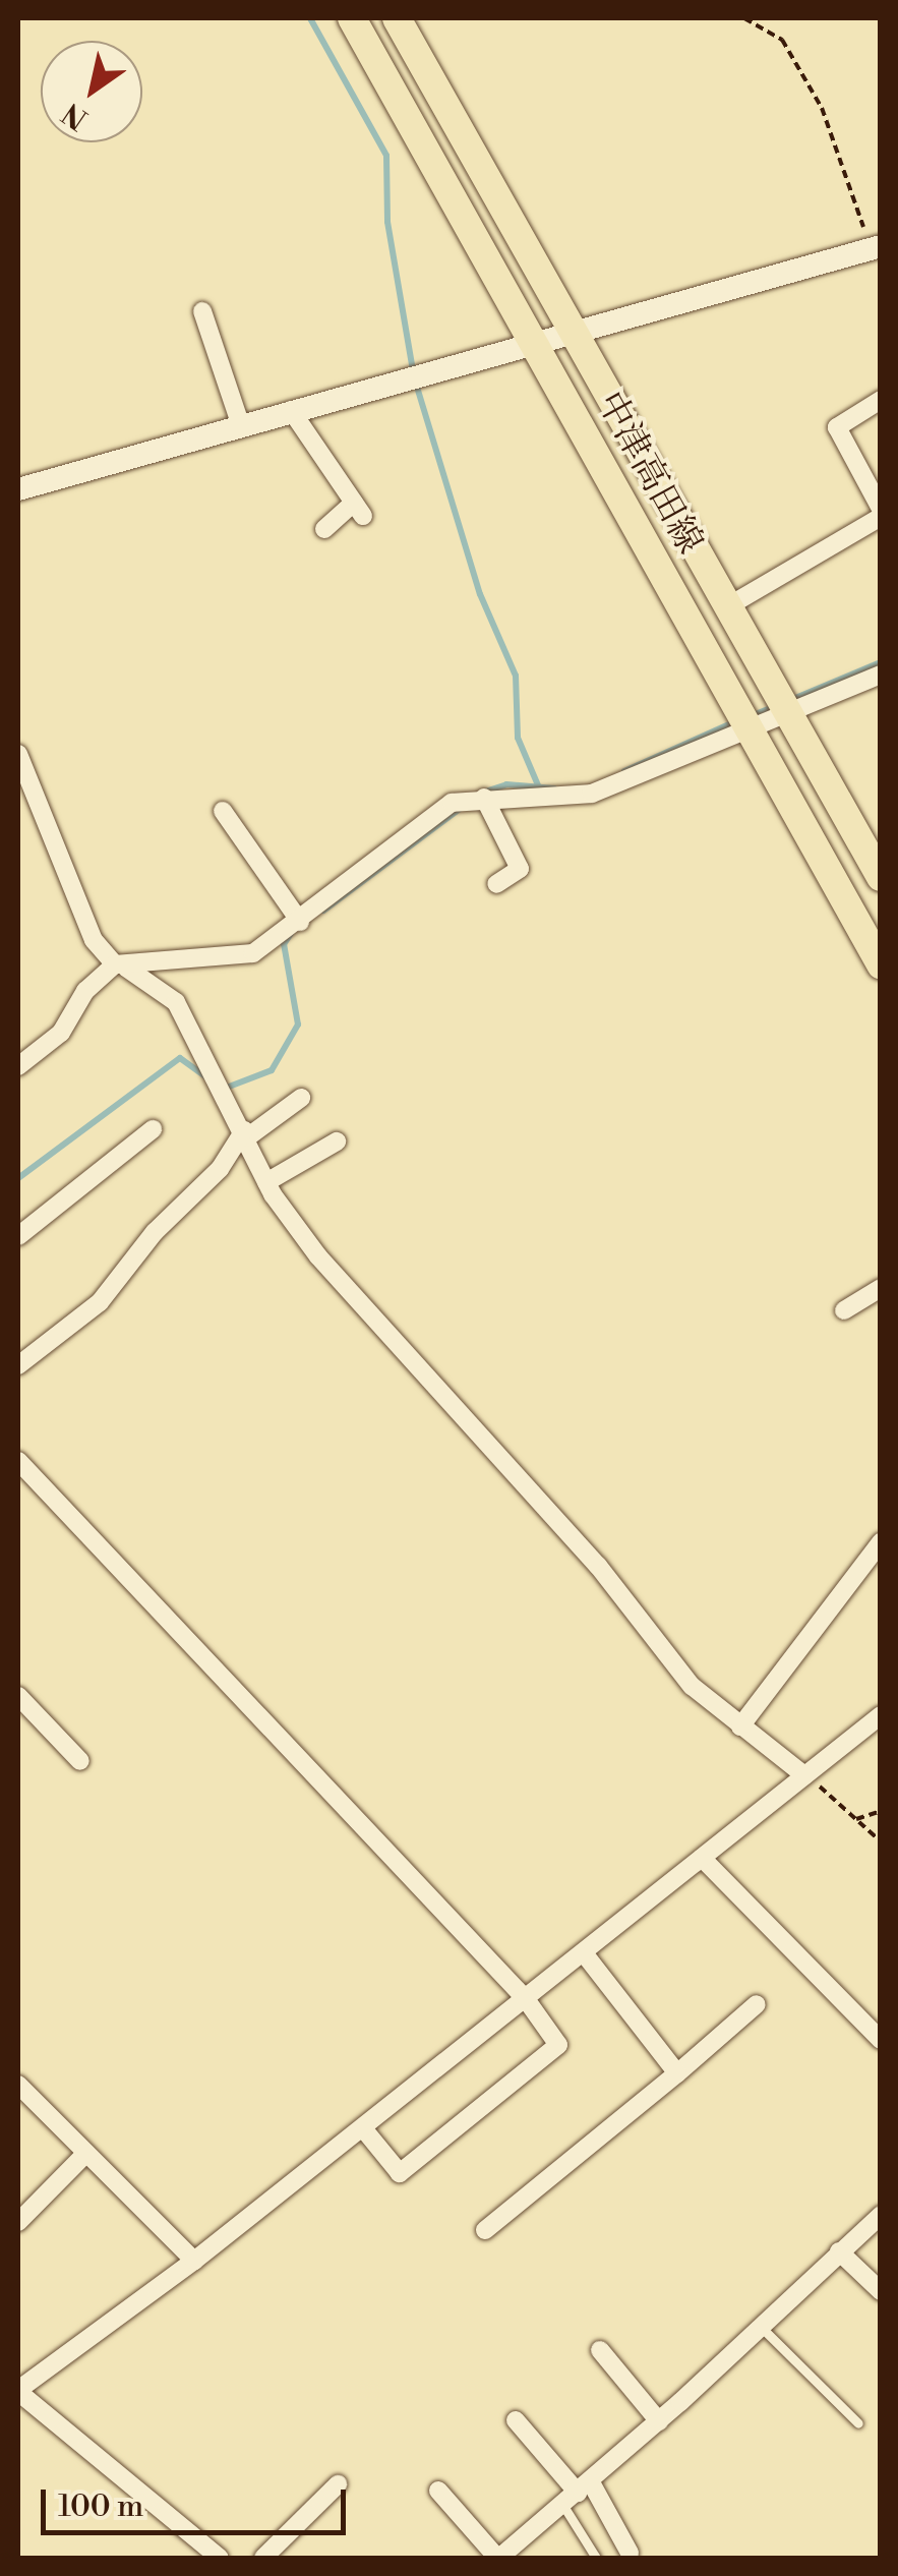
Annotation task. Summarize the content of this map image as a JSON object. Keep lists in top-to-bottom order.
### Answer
{
  "streets": {
    "main road": ["中津高田線"]
  },
  "scale_bar": "100 m",
  "north": "bottom left"
}
